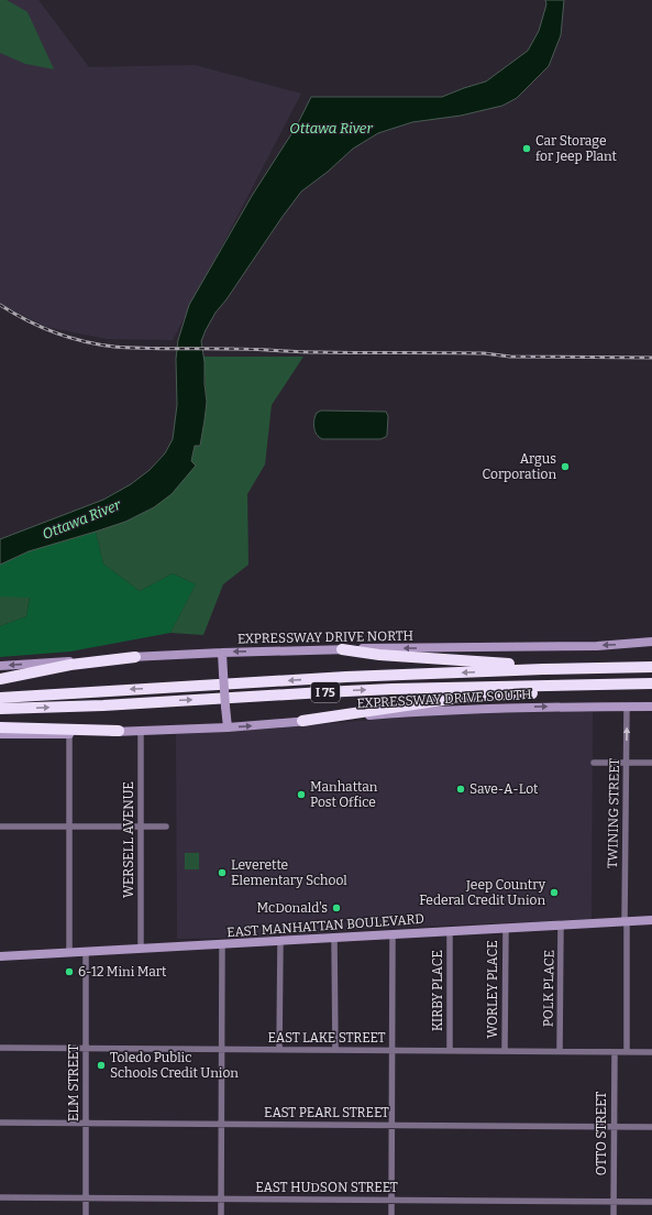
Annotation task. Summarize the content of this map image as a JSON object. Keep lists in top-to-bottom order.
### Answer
{
  "streets": {
    "highway": ["I 75"],
    "main road": ["EXPRESSWAY DRIVE NORTH", "EXPRESSWAY DRIVE SOUTH", "EAST MANHATTAN BOULEVARD"],
    "street": [
      "TWINING STREET",
      "WERSELL AVENUE",
      "POLK PLACE",
      "WORLEY PLACE",
      "KIRBY PLACE",
      "EAST LAKE STREET",
      "ELM STREET",
      "EAST PEARL STREET",
      "OTTO STREET",
      "EAST HUDSON STREET"
    ]
  },
  "crossings": [
    ["EXPRESSWAY DRIVE SOUTH", "TWINING STREET"],
    ["EXPRESSWAY DRIVE SOUTH", "WERSELL AVENUE"],
    ["TWINING STREET", "EAST MANHATTAN BOULEVARD"],
    ["TWINING STREET", "EAST LAKE STREET"],
    ["WERSELL AVENUE", "EAST MANHATTAN BOULEVARD"],
    ["EAST MANHATTAN BOULEVARD", "POLK PLACE"],
    ["EAST MANHATTAN BOULEVARD", "WORLEY PLACE"],
    ["EAST MANHATTAN BOULEVARD", "KIRBY PLACE"],
    ["EAST MANHATTAN BOULEVARD", "ELM STREET"],
    ["POLK PLACE", "EAST LAKE STREET"],
    ["WORLEY PLACE", "EAST LAKE STREET"],
    ["KIRBY PLACE", "EAST LAKE STREET"],
    ["EAST LAKE STREET", "ELM STREET"],
    ["EAST LAKE STREET", "OTTO STREET"],
    ["ELM STREET", "EAST PEARL STREET"],
    ["ELM STREET", "EAST HUDSON STREET"],
    ["EAST PEARL STREET", "OTTO STREET"],
    ["OTTO STREET", "EAST HUDSON STREET"]
  ],
  "one_way": ["EXPRESSWAY DRIVE NORTH", "EXPRESSWAY DRIVE SOUTH"],
  "water": ["Ottawa River"],
  "places": [
    "Car Storage for Jeep Plant",
    "Argus Corporation",
    "Save-A-Lot",
    "Manhattan Post Office",
    "Leverette Elementary School",
    "Jeep Country Federal Credit Union",
    "McDonald's",
    "6-12 Mini Mart",
    "Toledo Public Schools Credit Union"
  ]
}
